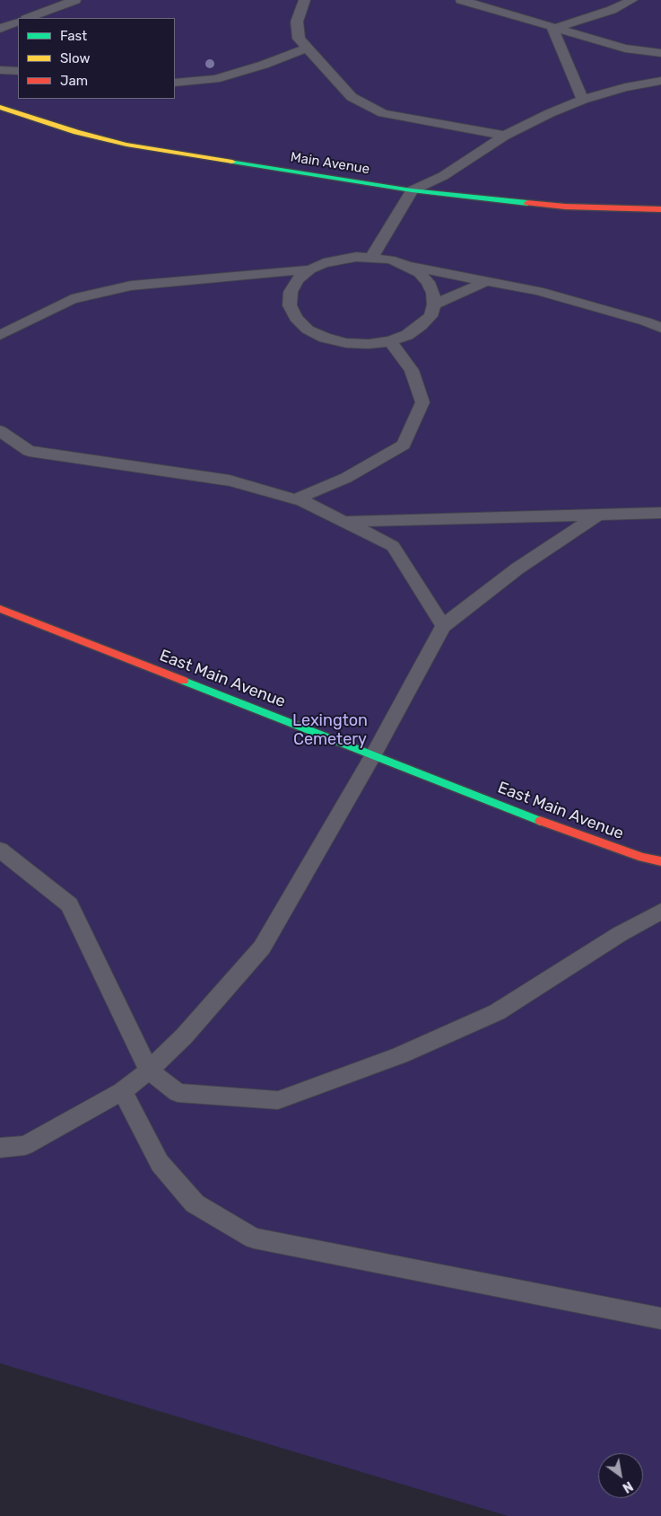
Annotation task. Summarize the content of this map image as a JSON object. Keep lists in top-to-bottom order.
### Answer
{
  "streets": {
    "street": ["Main Avenue", "East Main Avenue"]
  },
  "parks": ["Lexington Cemetery"],
  "legend": ["Fast", "Slow", "Jam"],
  "north": "bottom right"
}
